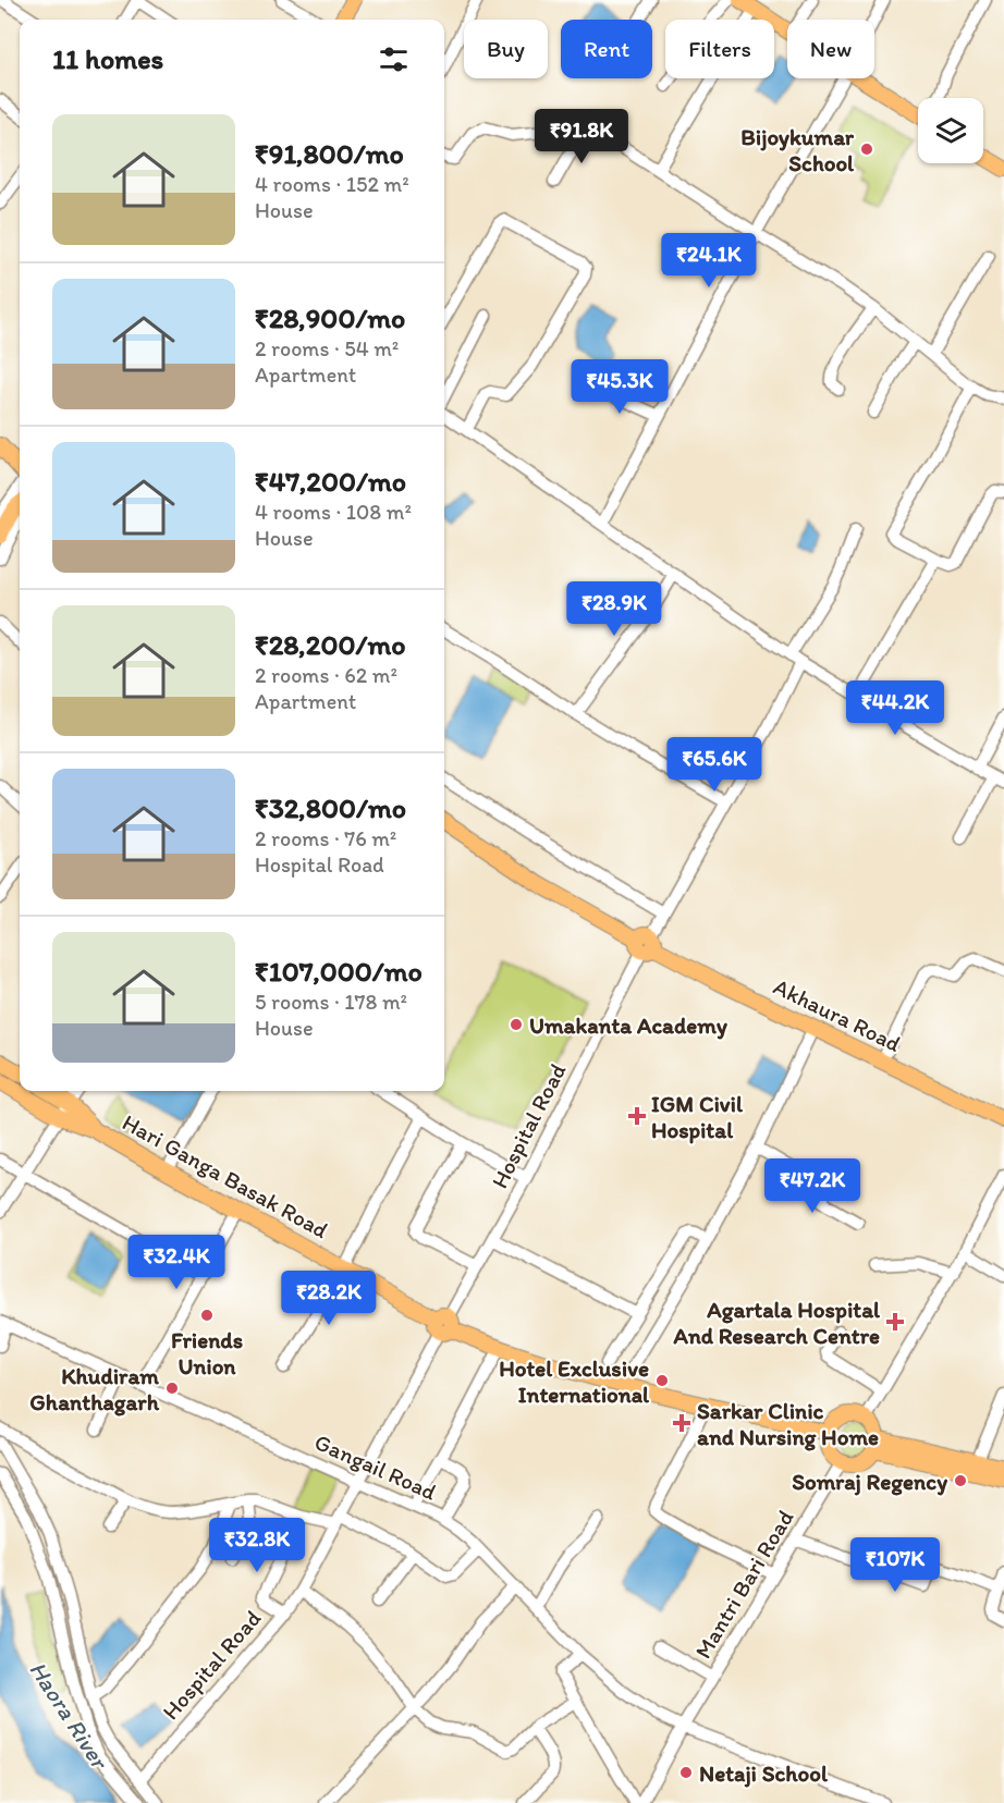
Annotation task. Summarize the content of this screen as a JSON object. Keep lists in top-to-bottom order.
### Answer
{
  "streets": {
    "main road": ["Akhaura Road", "Hari Ganga Basak Road"],
    "street": ["Hospital Road", "Gangail Road", "Mantri Bari Road"]
  },
  "crossings": [
    ["Akhaura Road", "Hospital Road"],
    ["Hospital Road", "Hari Ganga Basak Road"],
    ["Hospital Road", "Gangail Road"],
    ["Hari Ganga Basak Road", "Mantri Bari Road"],
    ["Gangail Road", "Mantri Bari Road"]
  ],
  "water": ["Haora River"],
  "places": {
    "other": [
      "Bijoykumar School",
      "Umakanta Academy",
      "Friends Union",
      "Hotel Exclusive International",
      "Khudiram Ghanthagarh",
      "Somraj Regency",
      "Netaji School"
    ],
    "health": ["IGM Civil Hospital", "Agartala Hospital And Research Centre", "Sarkar Clinic and Nursing Home"]
  },
  "page": {
    "chip": [
      "Buy",
      "Rent",
      "Filters",
      "New"
    ],
    "heading": "11 homes",
    "list": [
      {
        "name": "₹91,800/mo",
        "note": "4 rooms · 152 m² · House"
      },
      {
        "name": "₹28,900/mo",
        "note": "2 rooms · 54 m² · Apartment"
      },
      {
        "name": "₹47,200/mo",
        "note": "4 rooms · 108 m² · House"
      },
      {
        "name": "₹28,200/mo",
        "note": "2 rooms · 62 m² · Apartment"
      },
      {
        "name": "₹32,800/mo",
        "note": "2 rooms · 76 m² · Hospital Road"
      },
      {
        "name": "₹107,000/mo",
        "note": "5 rooms · 178 m² · House"
      }
    ],
    "price": [
      "₹91.8K",
      "₹24.1K",
      "₹45.3K",
      "₹28.9K",
      "₹44.2K",
      "₹65.6K",
      "₹47.2K",
      "₹32.4K",
      "₹28.2K",
      "₹32.8K",
      "₹107K"
    ]
  }
}
